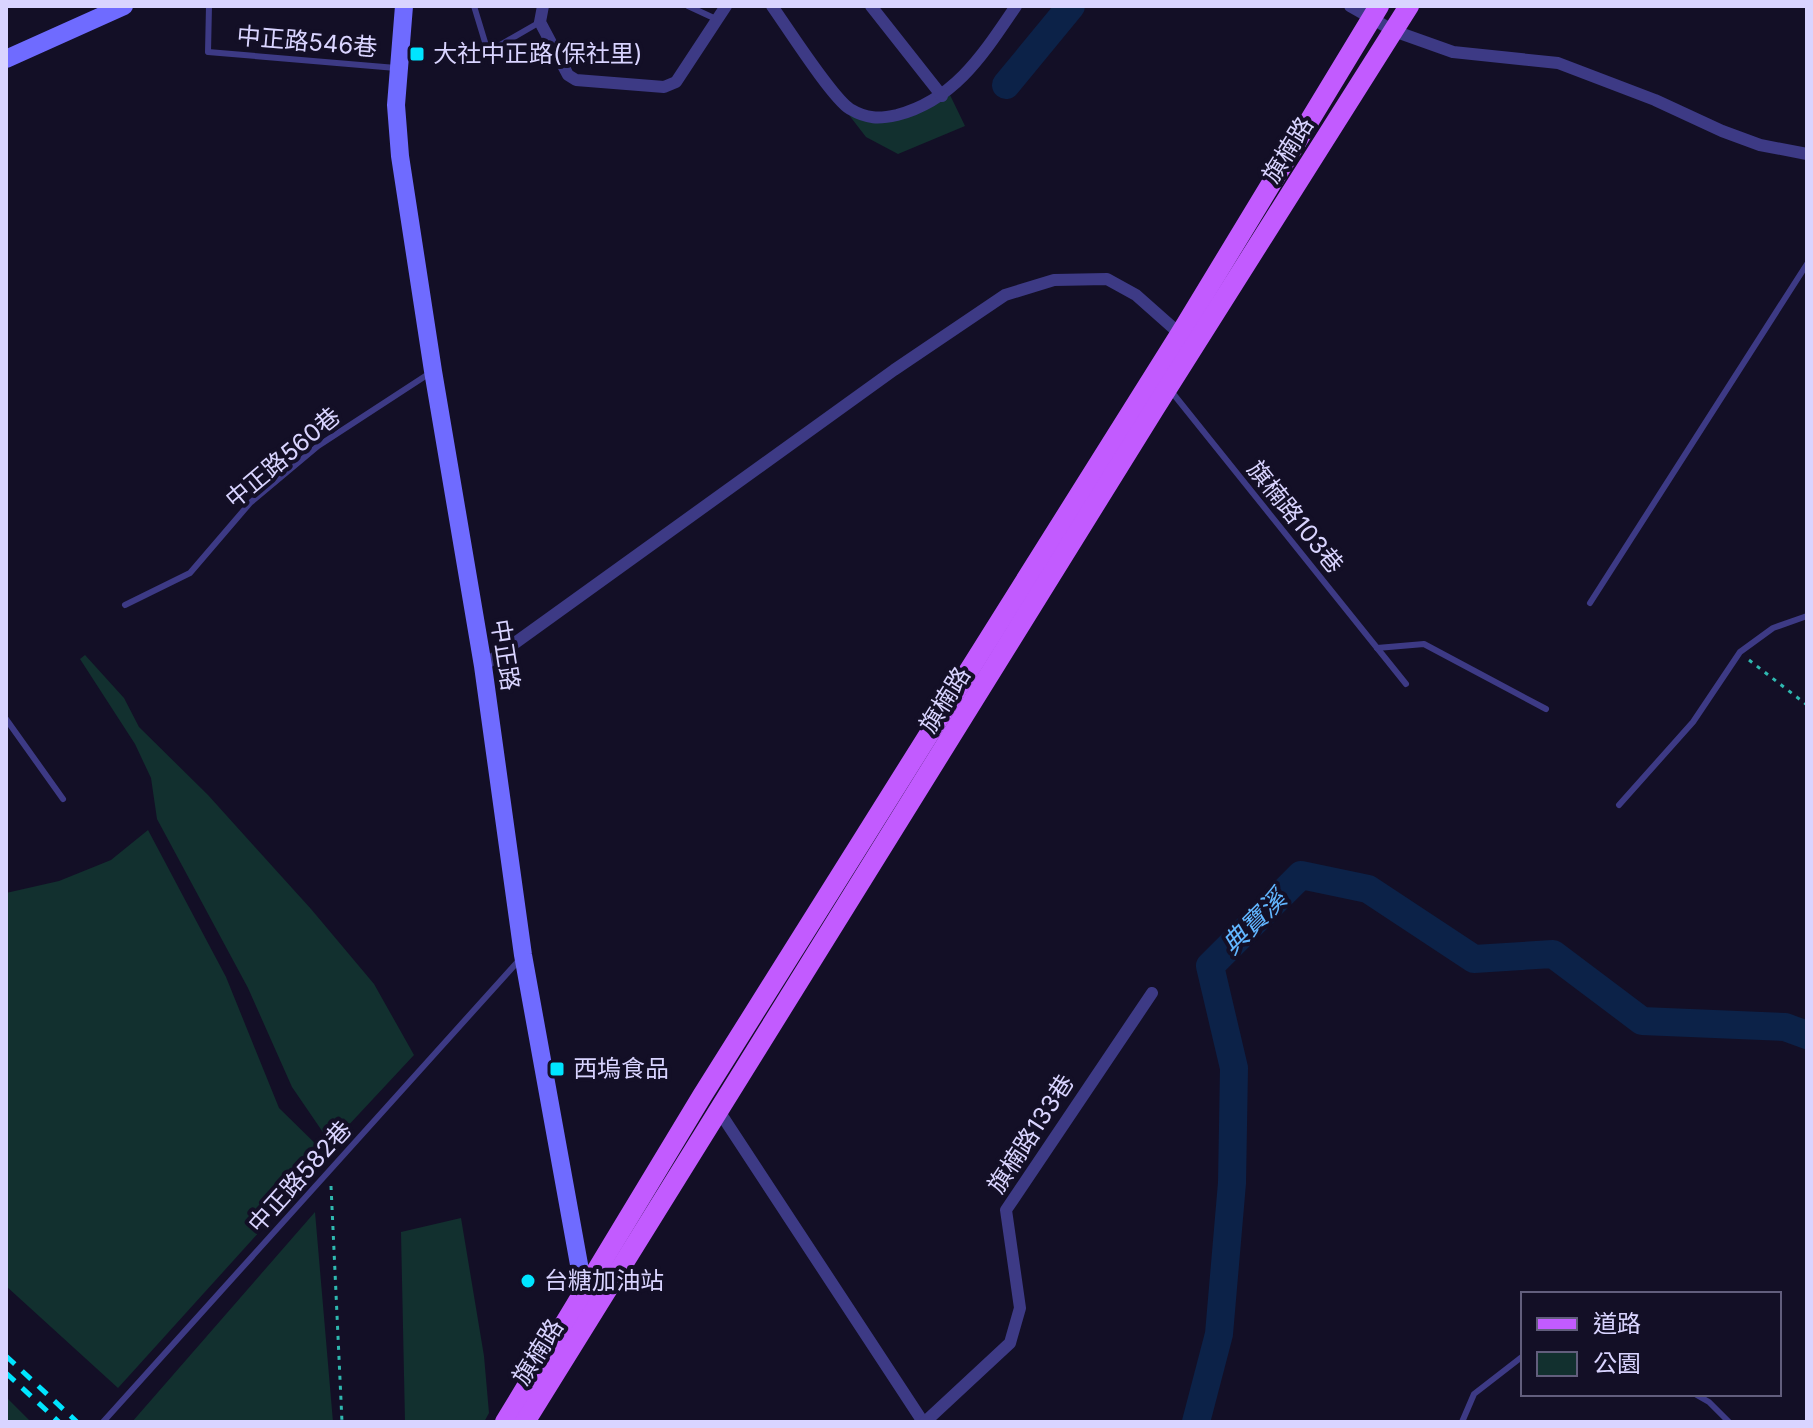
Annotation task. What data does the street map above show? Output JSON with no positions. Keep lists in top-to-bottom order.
{
  "streets": {
    "main road": ["旗楠路", "中正路"],
    "street": ["旗楠路133巷"],
    "lane": [
      "中正路546巷",
      "中正路560巷",
      "旗楠路103巷",
      "中正路582巷"
    ]
  },
  "crossings": [
    ["中正路546巷", "中正路"],
    ["旗楠路", "旗楠路103巷"],
    ["旗楠路", "中正路"],
    ["旗楠路", "旗楠路133巷"],
    ["中正路560巷", "中正路"],
    ["中正路", "中正路582巷"]
  ],
  "water": ["典寶溪"],
  "places": {
    "transit": ["大社中正路(保社里)", "西塢食品"],
    "other": ["台糖加油站"]
  },
  "legend": ["道路", "公園"]
}
